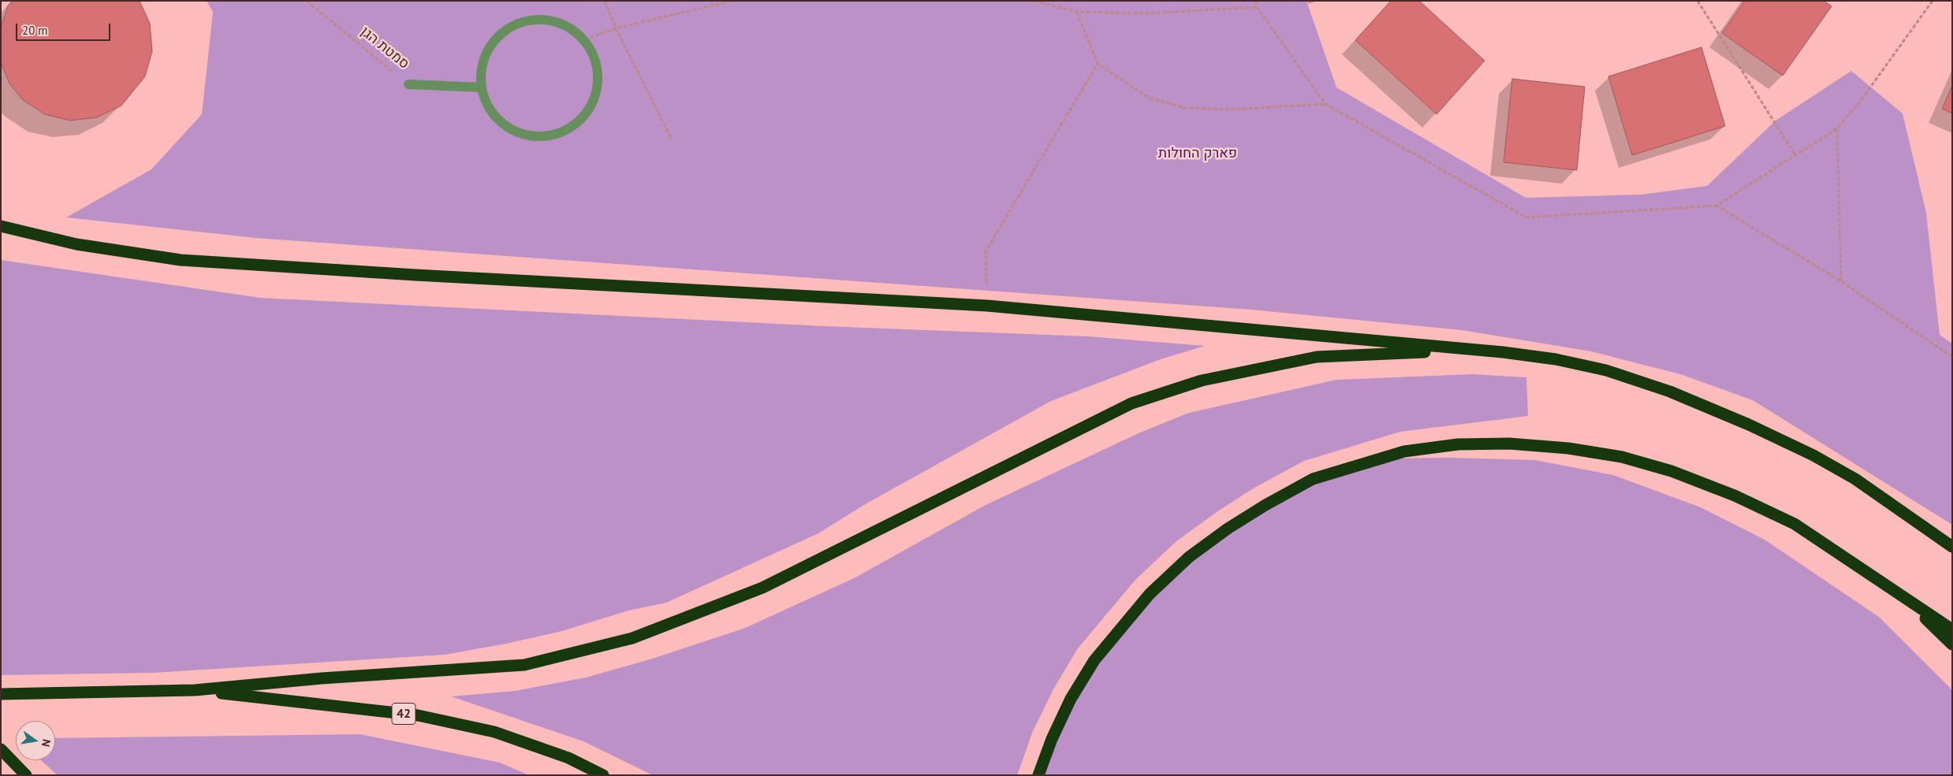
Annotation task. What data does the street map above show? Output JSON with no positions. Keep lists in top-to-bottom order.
{
  "streets": {
    "highway": ["42"],
    "lane": ["סמטת הגן"]
  },
  "parks": ["פארק החולות"],
  "scale_bar": "20 m",
  "north": "right"
}
